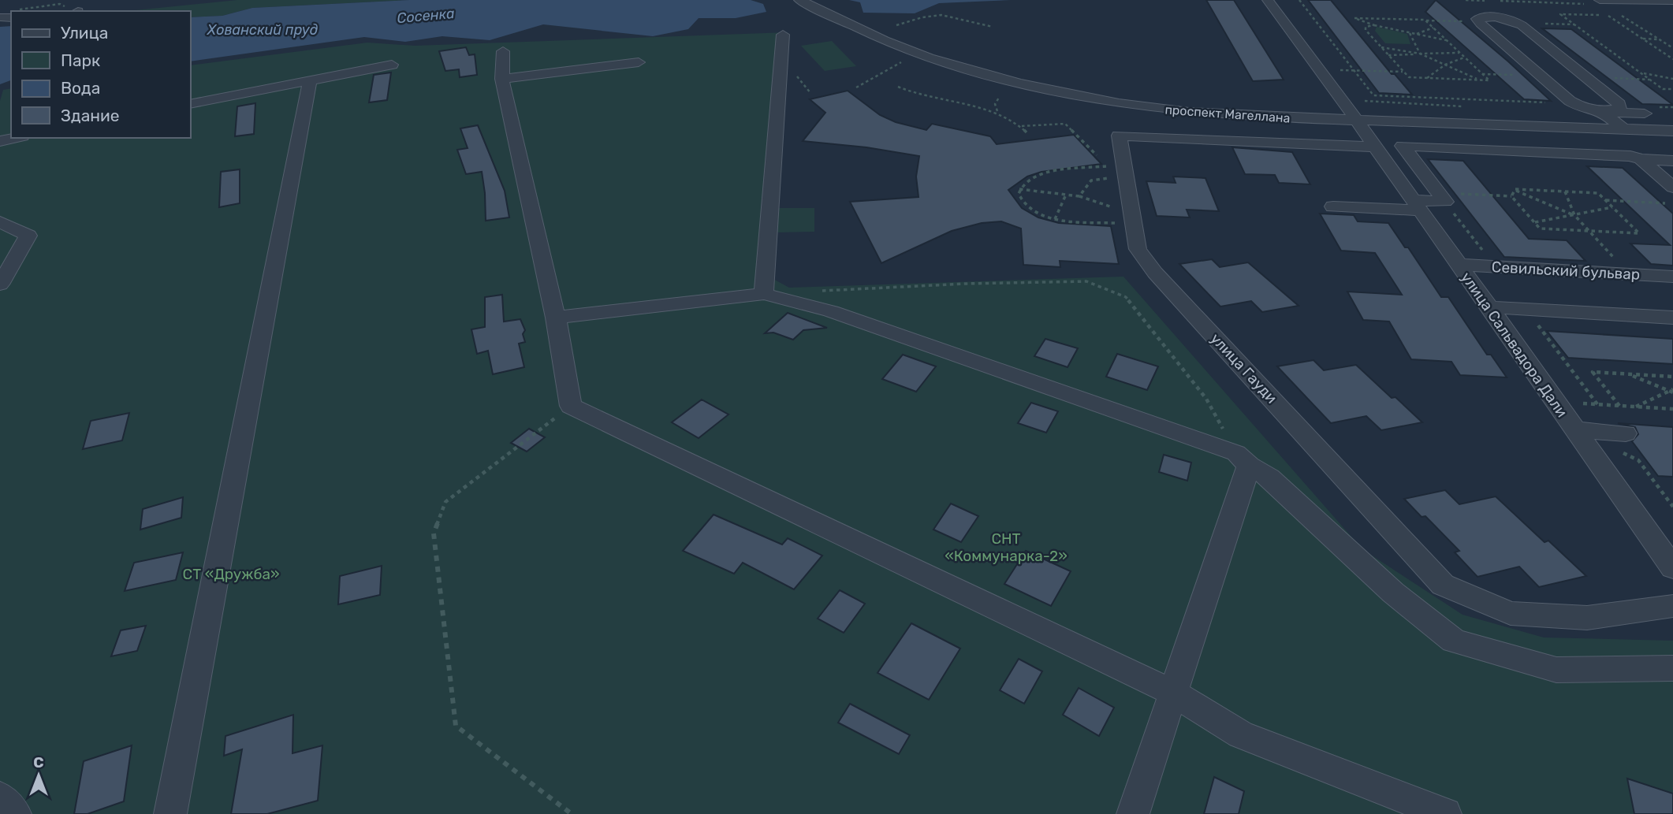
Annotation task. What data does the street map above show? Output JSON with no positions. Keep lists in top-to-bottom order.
{
  "streets": {
    "street": [
      "проспект Магеллана",
      "Севильский бульвар",
      "улица Сальвадора Дали",
      "улица Гауди"
    ]
  },
  "crossings": [
    ["проспект Магеллана", "улица Сальвадора Дали"],
    ["проспект Магеллана", "улица Гауди"],
    ["Севильский бульвар", "улица Сальвадора Дали"]
  ],
  "water": ["Сосенка", "Хованский пруд"],
  "parks": ["СНТ «Коммунарка-2»", "СТ «Дружба»"],
  "legend": [
    "Улица",
    "Парк",
    "Вода",
    "Здание"
  ],
  "north": "top"
}
